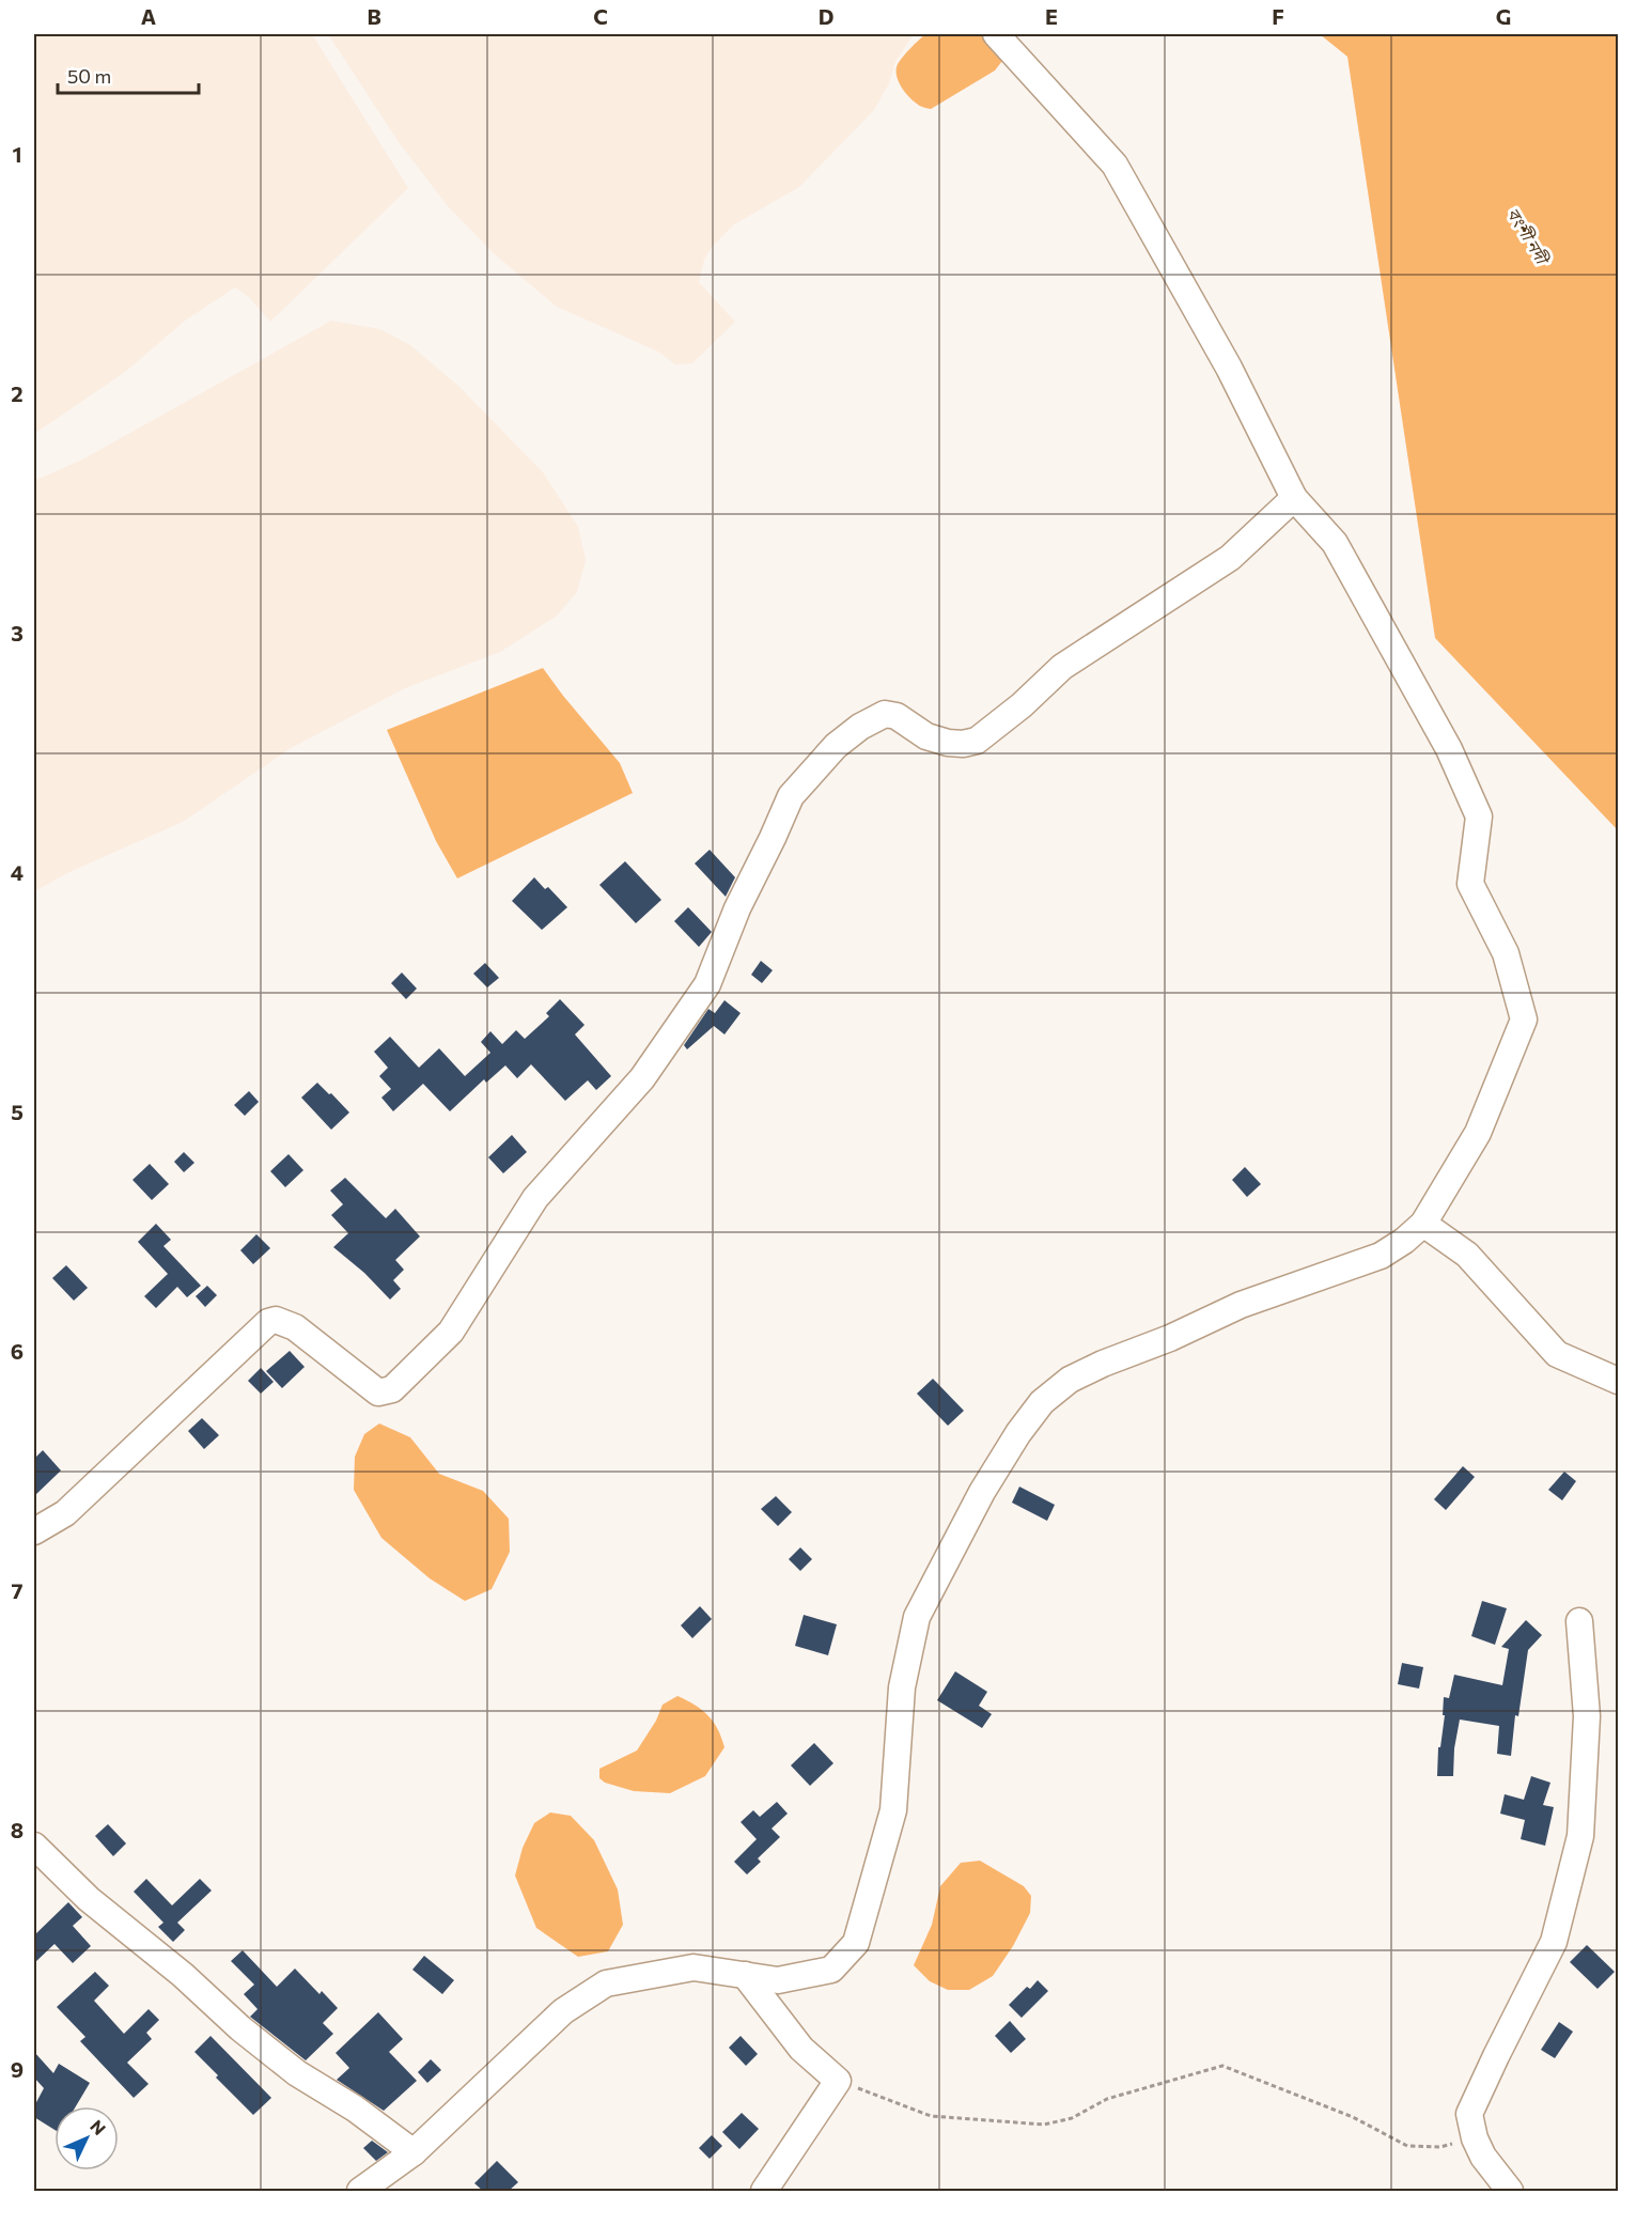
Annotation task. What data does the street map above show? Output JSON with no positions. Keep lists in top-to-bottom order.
{
  "water": ["বংশী নদী"],
  "scale_bar": "50 m",
  "north": "top right",
  "grid": {
    "columns": [
      "A",
      "B",
      "C",
      "D",
      "E",
      "F",
      "G"
    ],
    "rows": [
      "1",
      "2",
      "3",
      "4",
      "5",
      "6",
      "7",
      "8",
      "9"
    ]
  }
}
